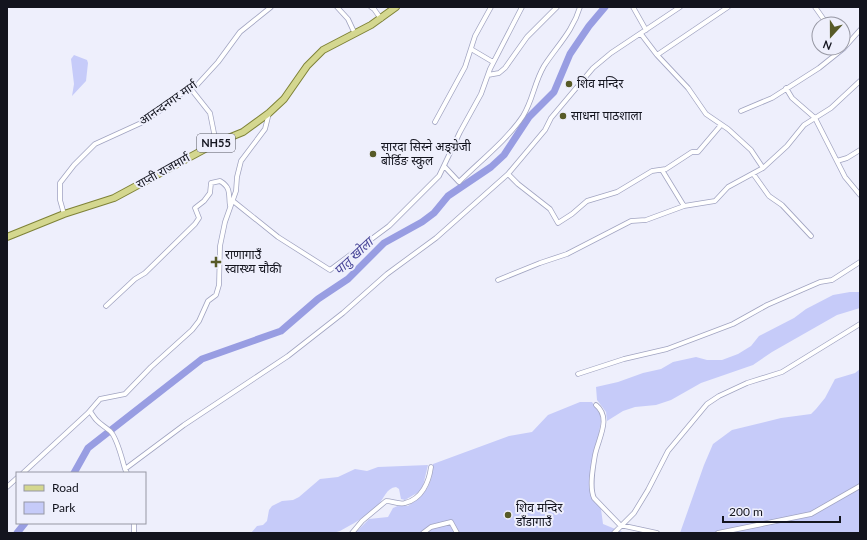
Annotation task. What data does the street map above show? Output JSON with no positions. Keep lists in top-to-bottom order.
{
  "streets": {
    "main road": ["NH55", "राप्ती राजमार्ग"],
    "street": ["आनन्दनगर मार्ग"]
  },
  "crossings": [
    ["आनन्दनगर मार्ग", "राप्ती राजमार्ग"]
  ],
  "water": ["पातु खोला"],
  "places": {
    "other": [
      "शिव मन्दिर",
      "साधना पाठशाला",
      "सारदा सिस्ने अङ्ग्रेजी बोर्डिङ स्कुल",
      "शिव मन्दिर डाँडागाउँ"
    ],
    "health": ["राणागाउँ स्वास्थ्य चौकी"]
  },
  "legend": ["Road", "Park"],
  "scale_bar": "200 m",
  "north": "bottom"
}
